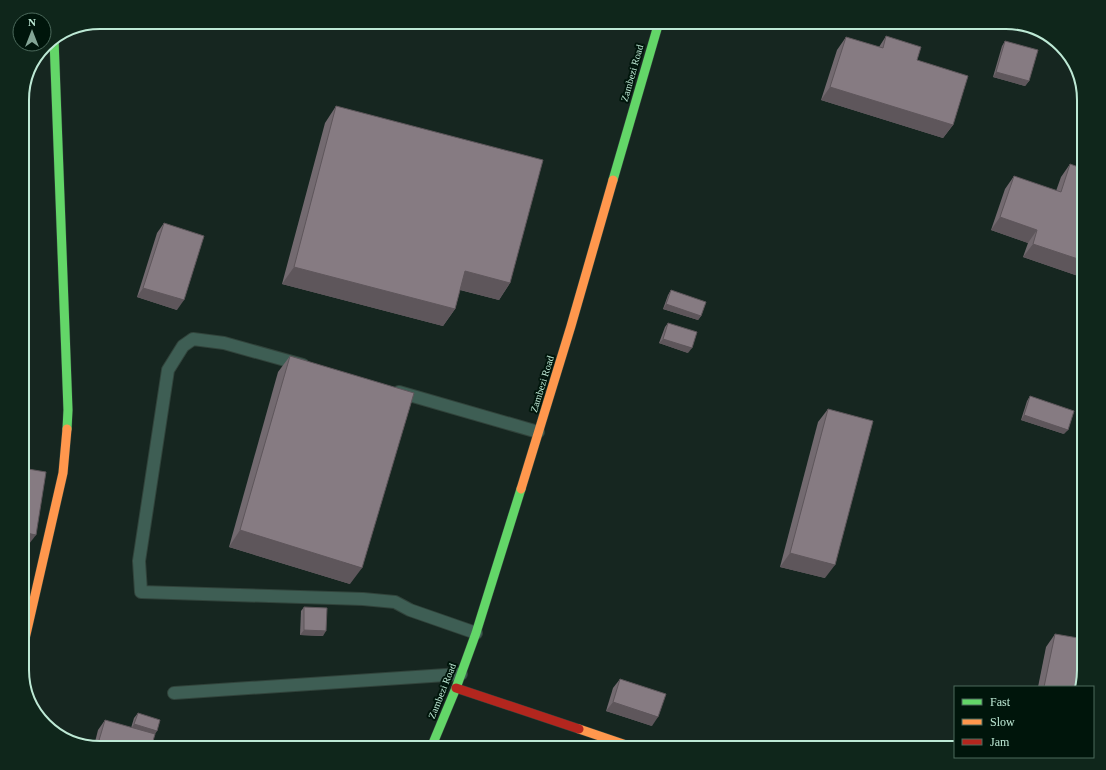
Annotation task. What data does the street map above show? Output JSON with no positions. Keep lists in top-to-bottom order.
{
  "streets": {
    "street": ["Zambezi Road"]
  },
  "legend": ["Fast", "Slow", "Jam"],
  "north": "top"
}
